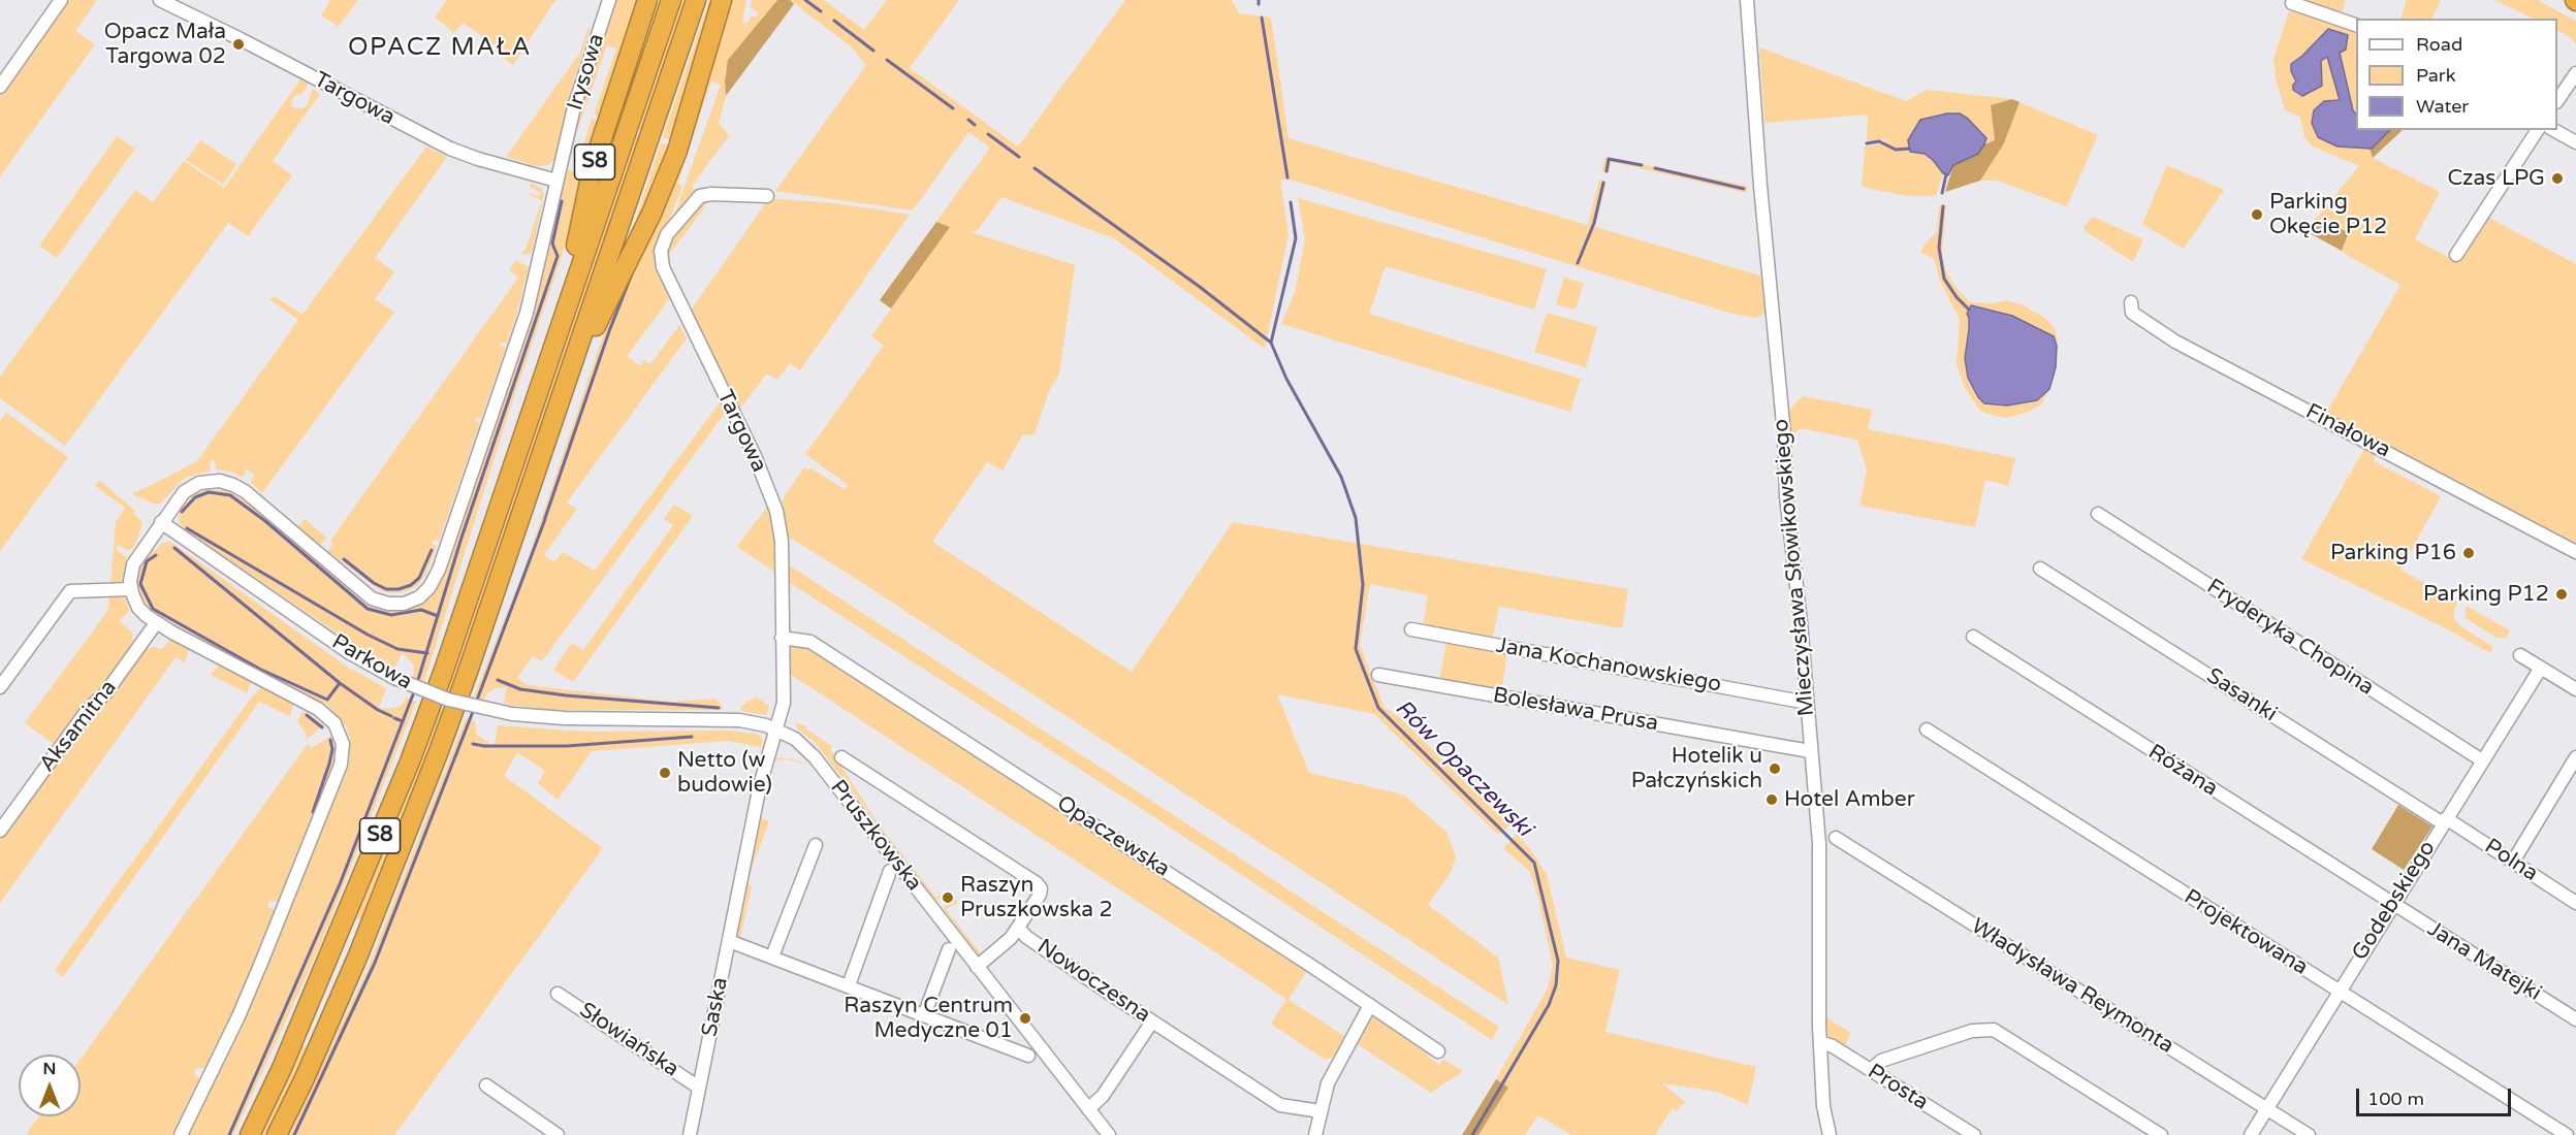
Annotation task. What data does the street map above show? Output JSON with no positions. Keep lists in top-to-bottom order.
{
  "streets": {
    "highway": ["S8"],
    "street": [
      "Irysowa",
      "Targowa",
      "Finałowa",
      "Mieczysława Słowikowskiego",
      "Fryderyka Chopina",
      "Parkowa",
      "Jana Kochanowskiego",
      "Sasanki",
      "Bolesława Prusa",
      "Aksamitna",
      "Różana",
      "Pruszkowska",
      "Opaczewska",
      "Polna",
      "Godebskiego",
      "Projektowana",
      "Jana Matejki",
      "Nowoczesna",
      "Władysława Reymonta",
      "Saska",
      "Słowiańska",
      "Prosta"
    ]
  },
  "crossings": [
    ["Irysowa", "Targowa"],
    ["Irysowa", "Parkowa"],
    ["Targowa", "Opaczewska"],
    ["Mieczysława Słowikowskiego", "Jana Kochanowskiego"],
    ["Mieczysława Słowikowskiego", "Bolesława Prusa"],
    ["Mieczysława Słowikowskiego", "Prosta"],
    ["Fryderyka Chopina", "Godebskiego"],
    ["Parkowa", "Pruszkowska"],
    ["Sasanki", "Polna"],
    ["Sasanki", "Godebskiego"],
    ["Różana", "Godebskiego"],
    ["Różana", "Jana Matejki"],
    ["Pruszkowska", "Saska"],
    ["Polna", "Godebskiego"],
    ["Godebskiego", "Projektowana"],
    ["Godebskiego", "Jana Matejki"],
    ["Godebskiego", "Władysława Reymonta"],
    ["Saska", "Słowiańska"]
  ],
  "districts": ["OPACZ MAŁA"],
  "water": ["Rów Opaczewski"],
  "places": [
    "Opacz Mała Targowa 02",
    "Czas LPG",
    "Parking Okęcie P12",
    "Parking P16",
    "Parking P12",
    "Hotelik u Pałczyńskich",
    "Netto (w budowie)",
    "Hotel Amber",
    "Raszyn Pruszkowska 2",
    "Raszyn Centrum Medyczne 01"
  ],
  "legend": ["Road", "Park", "Water"],
  "scale_bar": "100 m",
  "north": "top"
}
